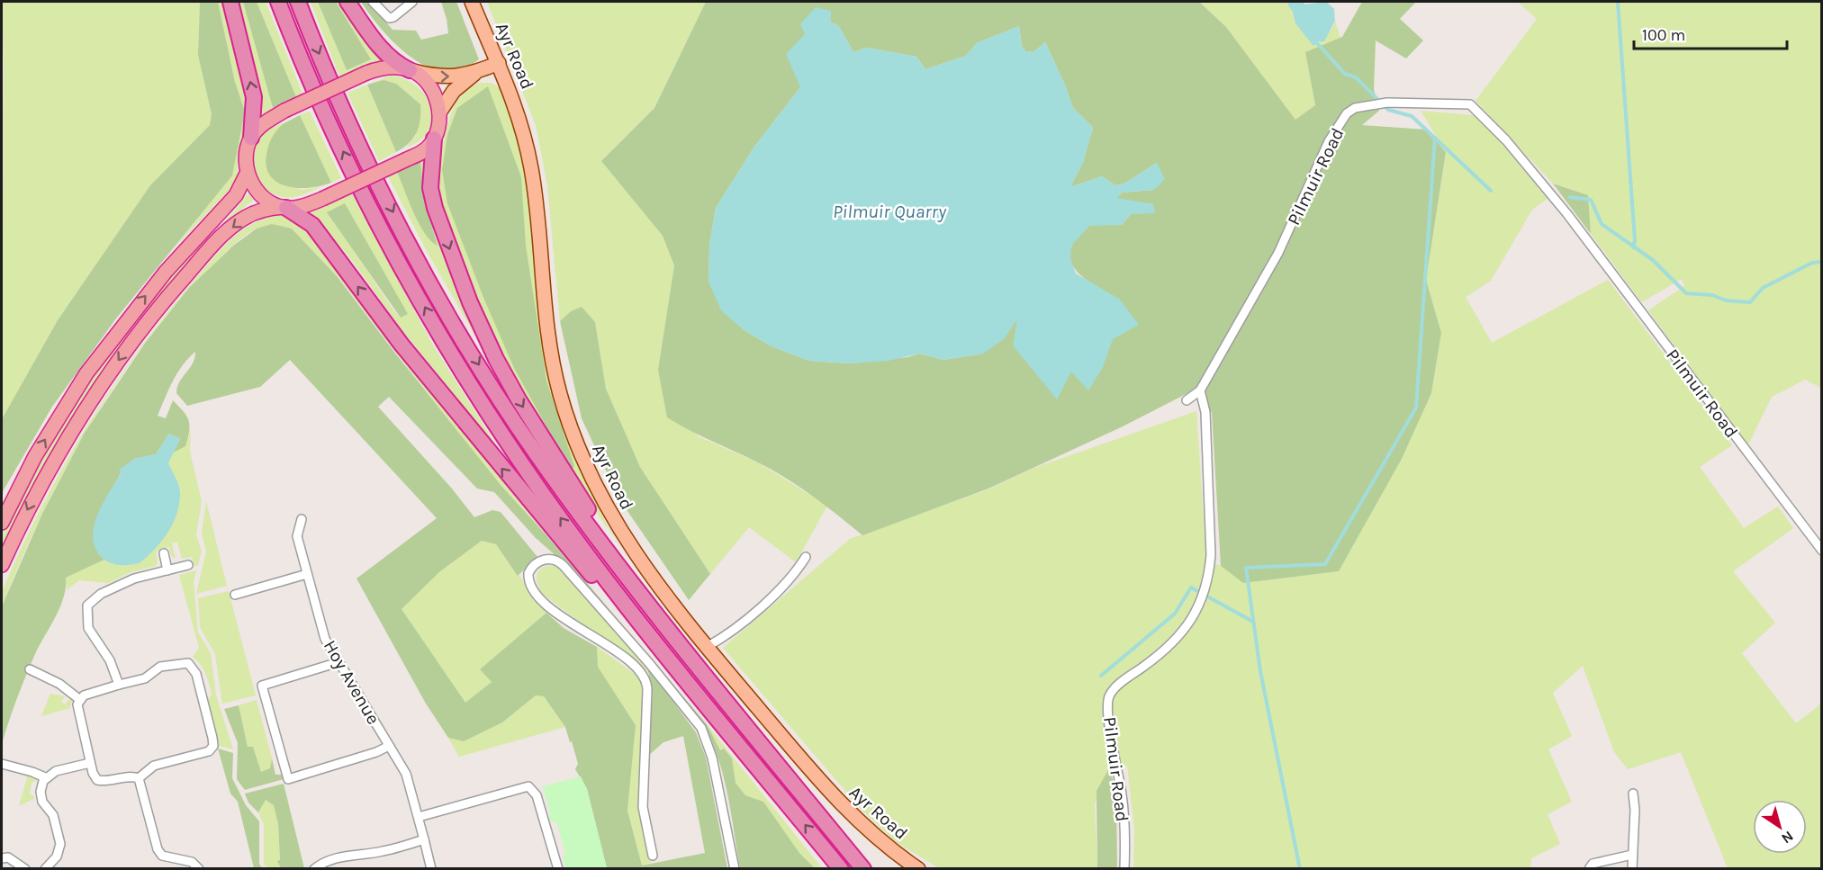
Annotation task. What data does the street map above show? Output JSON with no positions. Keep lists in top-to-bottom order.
{
  "streets": {
    "main road": ["Ayr Road"],
    "street": ["Pilmuir Road", "Hoy Avenue"]
  },
  "water": ["Pilmuir Quarry"],
  "scale_bar": "100 m",
  "north": "bottom right"
}
